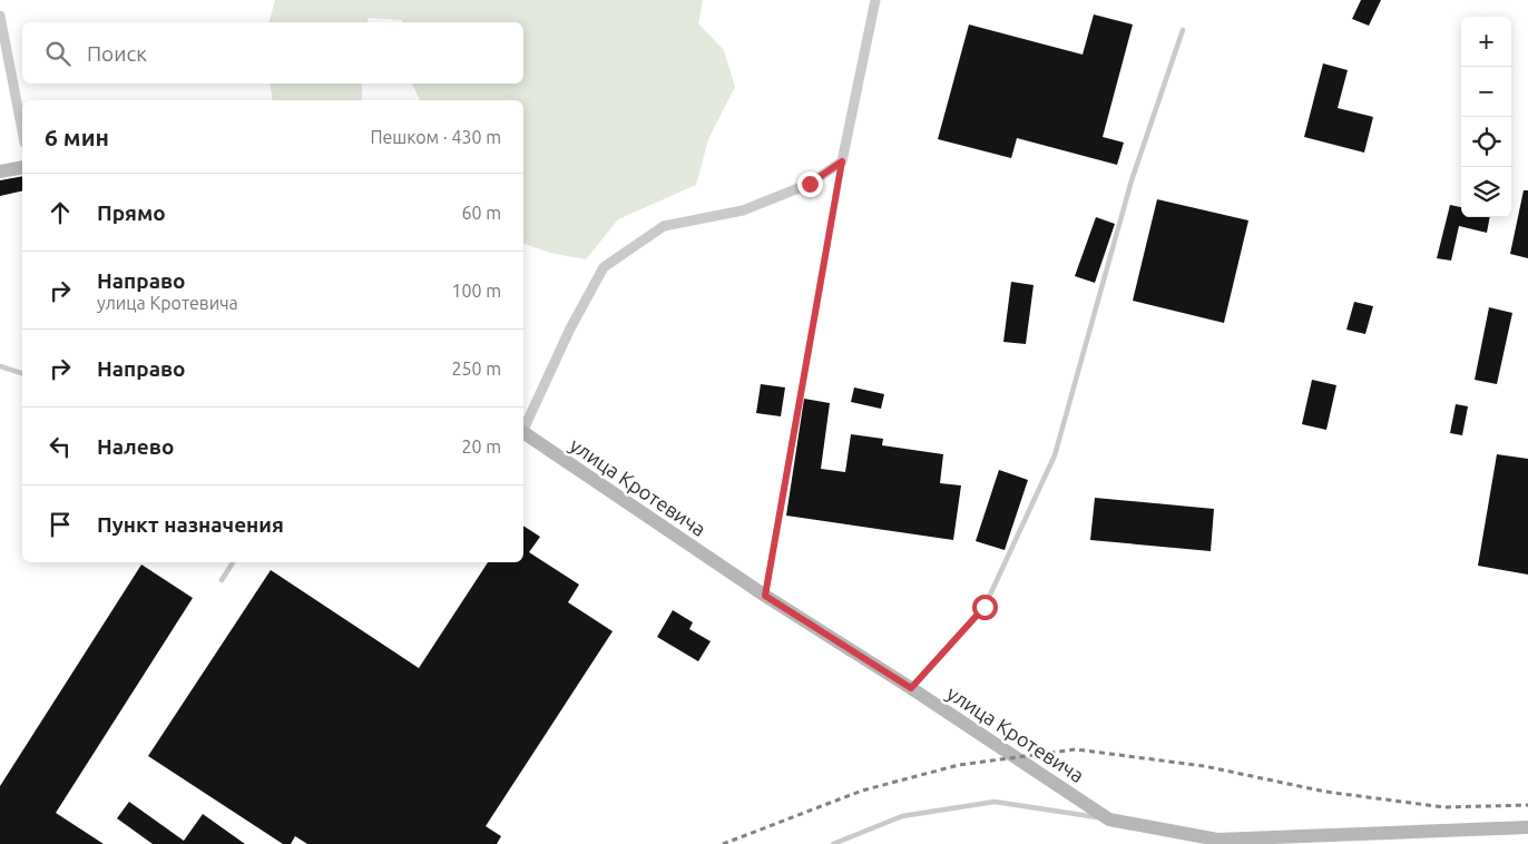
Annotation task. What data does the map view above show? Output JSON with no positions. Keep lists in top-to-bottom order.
{
  "streets": {
    "street": ["улица Кротевича"]
  },
  "page": {
    "map_buttons": ["+", "−"],
    "search": "Поиск",
    "heading": ["6 мин", "Пешком · 430 m"],
    "list": [
      ["Прямо", "60 m"],
      ["Направо", "улица Кротевича", "100 m"],
      ["Направо", "250 m"],
      ["Налево", "20 m"],
      "Пункт назначения"
    ]
  }
}
